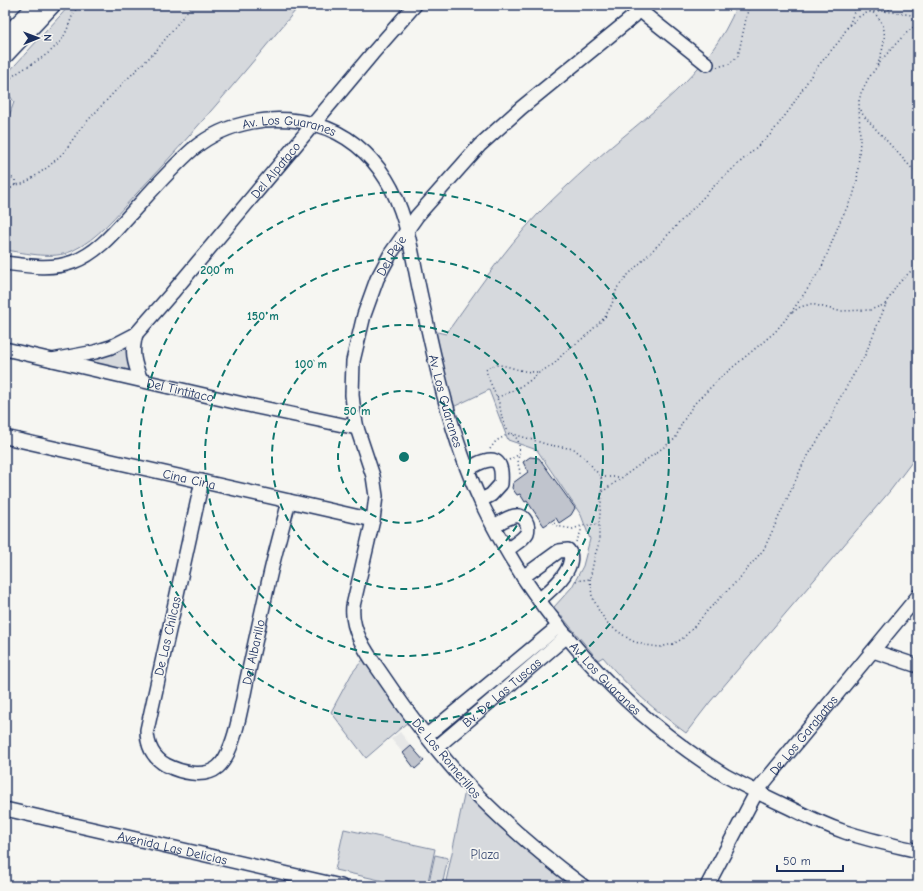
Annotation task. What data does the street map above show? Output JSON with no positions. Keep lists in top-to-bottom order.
{
  "streets": {
    "street": [
      "Av. Los Guaranes",
      "Del Alpataco",
      "Del Peje",
      "Del Tintitaco",
      "Cina Cina",
      "De Las Chilcas",
      "Del Albarillo",
      "Bv. De Las Tuscas",
      "De Los Garabatos",
      "De Los Romerillos",
      "Avenida Las Delicias"
    ]
  },
  "crossings": [
    ["Av. Los Guaranes", "Del Alpataco"],
    ["Av. Los Guaranes", "Del Peje"],
    ["Av. Los Guaranes", "Bv. De Las Tuscas"],
    ["Av. Los Guaranes", "De Los Garabatos"],
    ["Del Alpataco", "Del Tintitaco"],
    ["Del Peje", "Del Tintitaco"],
    ["Del Peje", "Cina Cina"],
    ["Del Peje", "De Los Romerillos"],
    ["Cina Cina", "De Las Chilcas"],
    ["Cina Cina", "Del Albarillo"],
    ["De Las Chilcas", "Del Albarillo"],
    ["Bv. De Las Tuscas", "De Los Romerillos"]
  ],
  "parks": ["Plaza"],
  "scale_bar": "50 m",
  "north": "right",
  "rings": [
    "200 m",
    "150 m",
    "100 m",
    "50 m"
  ]
}
